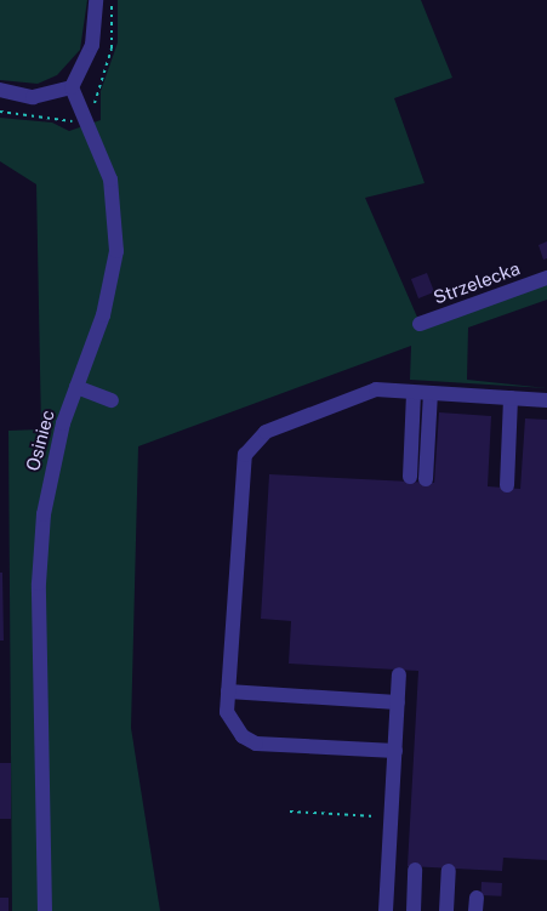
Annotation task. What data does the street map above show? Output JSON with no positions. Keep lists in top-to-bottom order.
{
  "streets": {
    "street": ["Strzelecka", "Osiniec"]
  }
}
